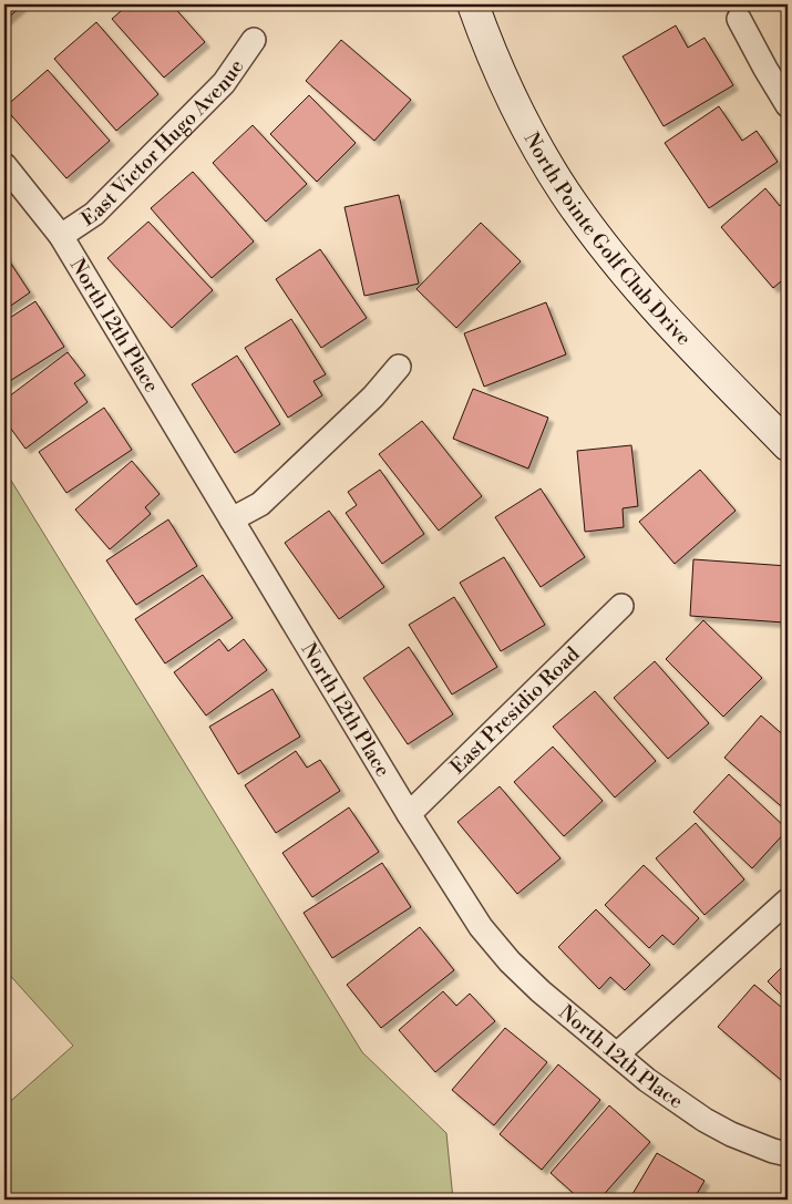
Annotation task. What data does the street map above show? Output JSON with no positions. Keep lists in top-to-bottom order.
{
  "streets": {
    "street": [
      "East Victor Hugo Avenue",
      "North Pointe Golf Club Drive",
      "North 12th Place",
      "East Presidio Road"
    ]
  },
  "crossings": [
    ["East Victor Hugo Avenue", "North 12th Place"],
    ["North 12th Place", "East Presidio Road"]
  ]
}
